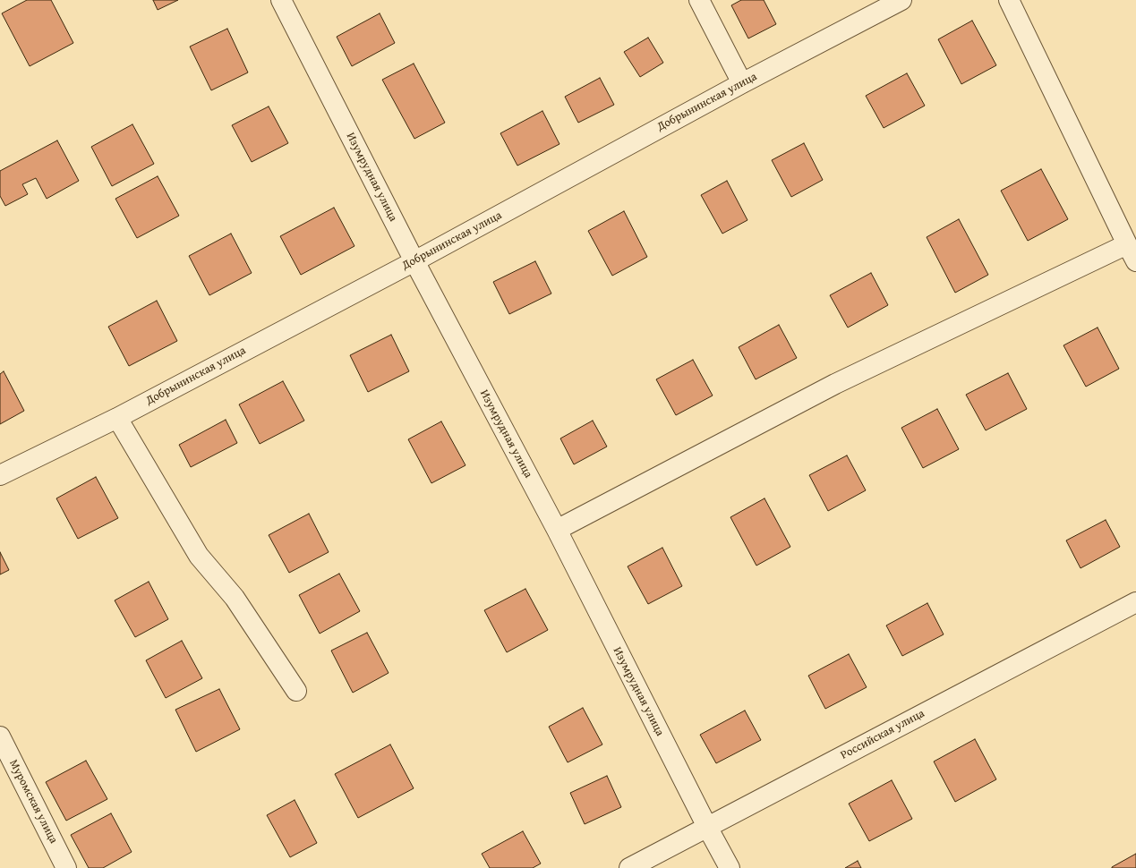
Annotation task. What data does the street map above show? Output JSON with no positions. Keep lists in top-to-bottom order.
{
  "streets": {
    "street": [
      "Добрынинская улица",
      "Изумрудная улица",
      "Российская улица",
      "Муромская улица"
    ]
  },
  "crossings": [
    ["Добрынинская улица", "Изумрудная улица"],
    ["Изумрудная улица", "Российская улица"]
  ]
}
